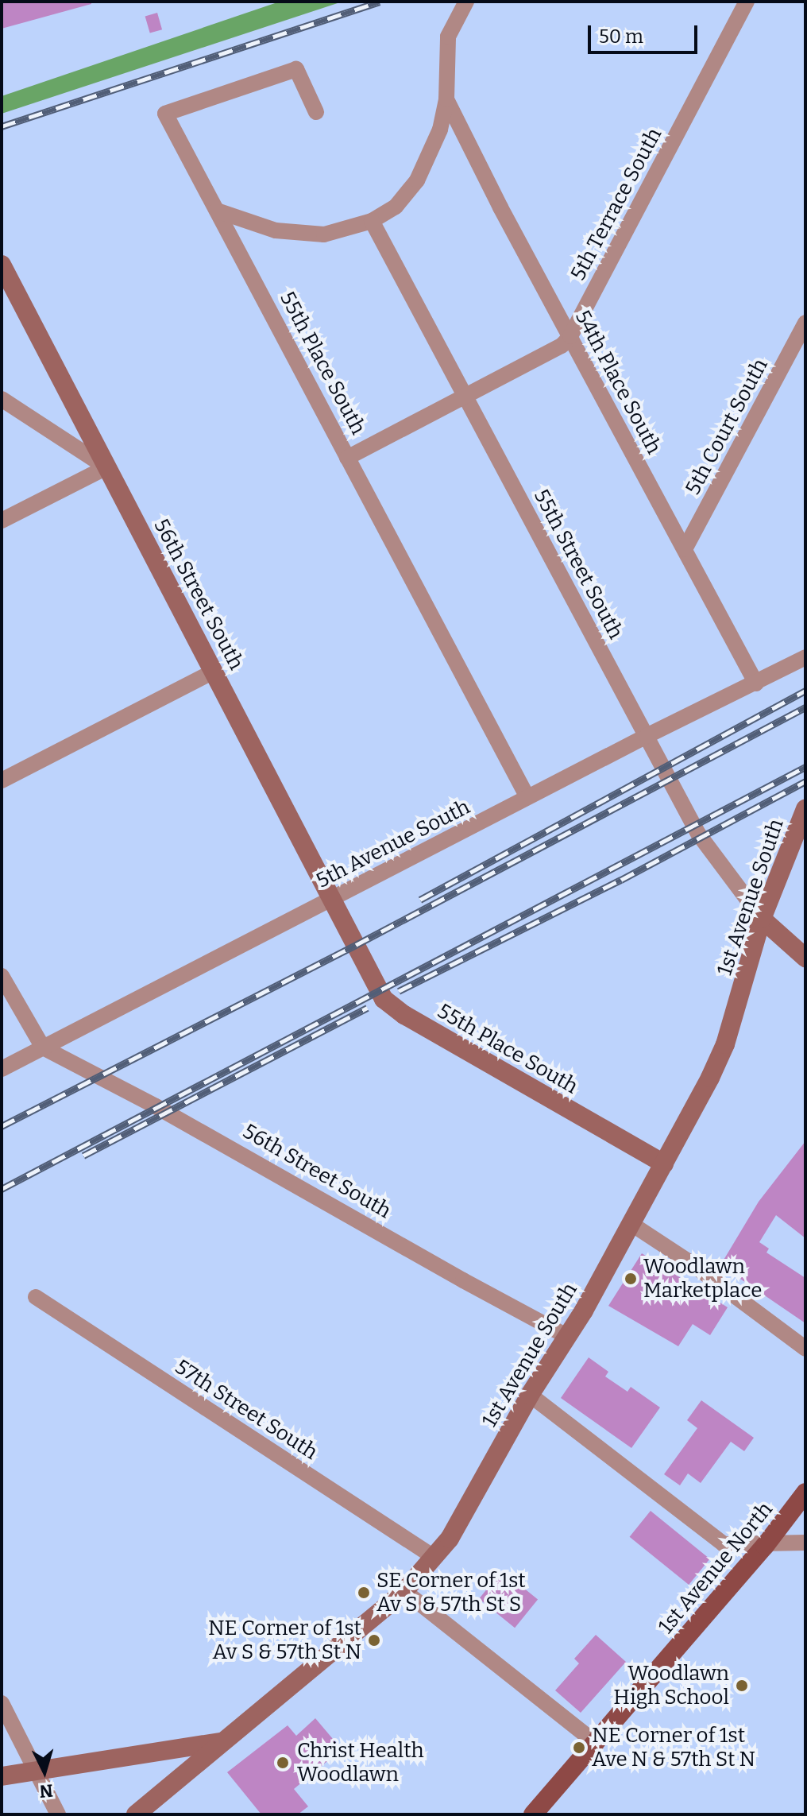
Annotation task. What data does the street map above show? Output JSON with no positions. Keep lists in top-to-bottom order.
{
  "streets": {
    "main road": ["1st Avenue North"],
    "street": [
      "5th Terrace South",
      "55th Place South",
      "54th Place South",
      "5th Court South",
      "55th Street South",
      "56th Street South",
      "5th Avenue South",
      "1st Avenue South",
      "57th Street South"
    ]
  },
  "crossings": [
    ["5th Terrace South", "55th Place South"],
    ["5th Terrace South", "54th Place South"],
    ["5th Terrace South", "55th Street South"],
    ["55th Place South", "56th Street South"],
    ["55th Place South", "5th Avenue South"],
    ["55th Place South", "1st Avenue South"],
    ["54th Place South", "5th Court South"],
    ["54th Place South", "5th Avenue South"],
    ["55th Street South", "5th Avenue South"],
    ["55th Street South", "1st Avenue South"],
    ["56th Street South", "5th Avenue South"],
    ["56th Street South", "1st Avenue South"],
    ["1st Avenue South", "57th Street South"]
  ],
  "places": [
    "Woodlawn Marketplace",
    "SE Corner of 1st Av S & 57th St S",
    "NE Corner of 1st Av S & 57th St N",
    "Woodlawn High School",
    "NE Corner of 1st Ave N & 57th St N",
    "Christ Health Woodlawn"
  ],
  "scale_bar": "50 m",
  "north": "bottom"
}
